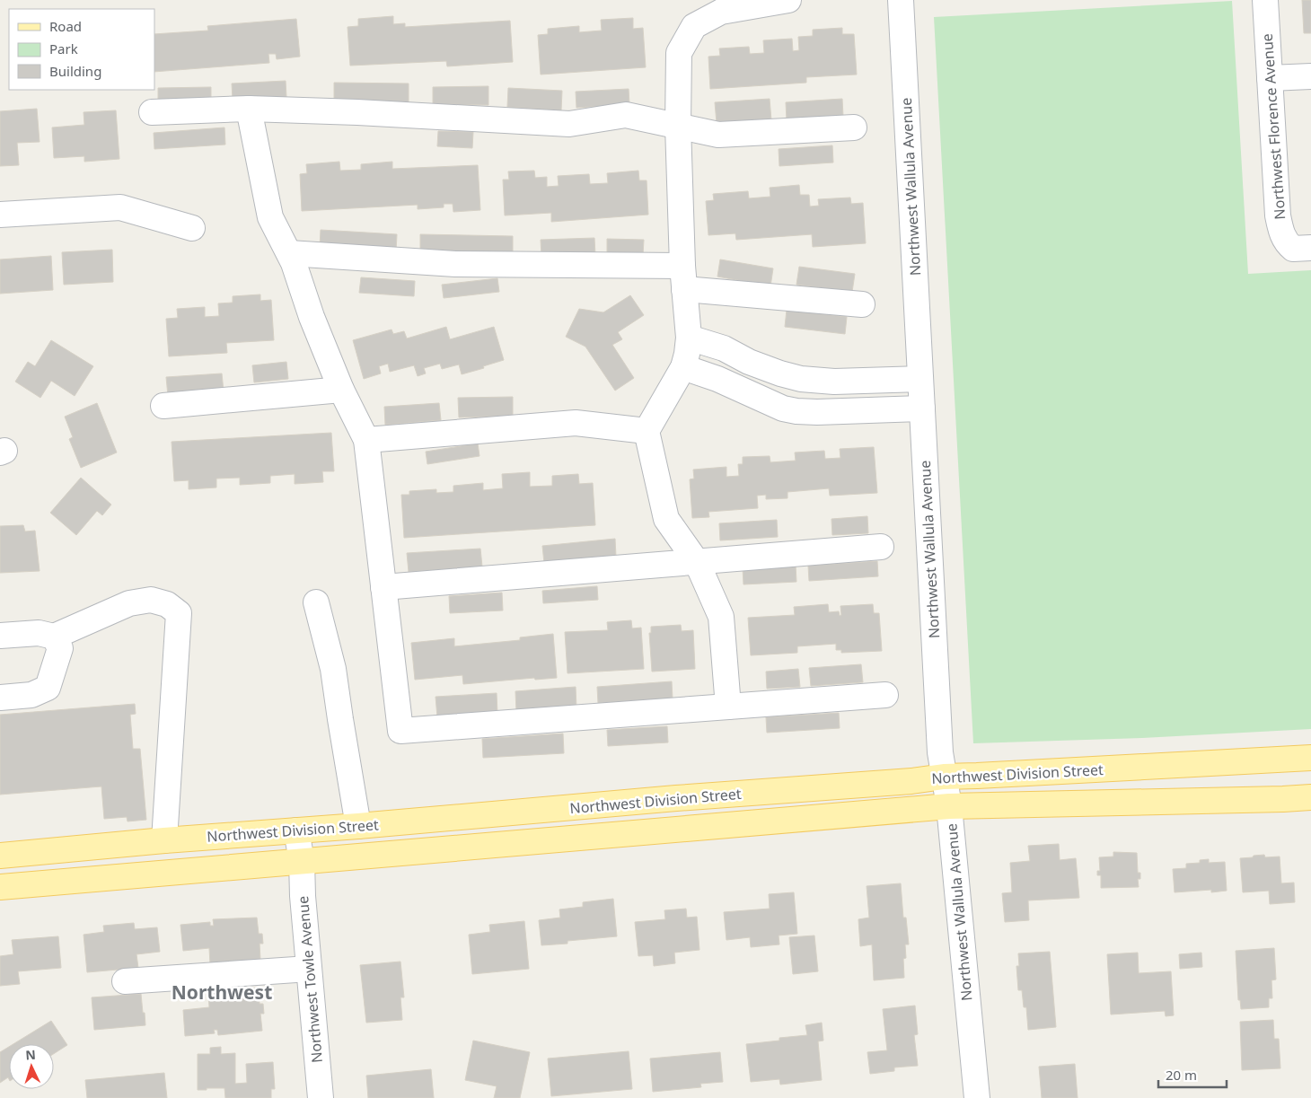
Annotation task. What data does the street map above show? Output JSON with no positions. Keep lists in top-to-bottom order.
{
  "streets": {
    "main road": ["Northwest Division Street"],
    "street": ["Northwest Florence Avenue", "Northwest Wallula Avenue", "Northwest Towle Avenue"]
  },
  "crossings": [
    ["Northwest Wallula Avenue", "Northwest Division Street"],
    ["Northwest Division Street", "Northwest Towle Avenue"]
  ],
  "districts": ["Northwest"],
  "legend": ["Road", "Park", "Building"],
  "scale_bar": "20 m",
  "north": "top"
}
